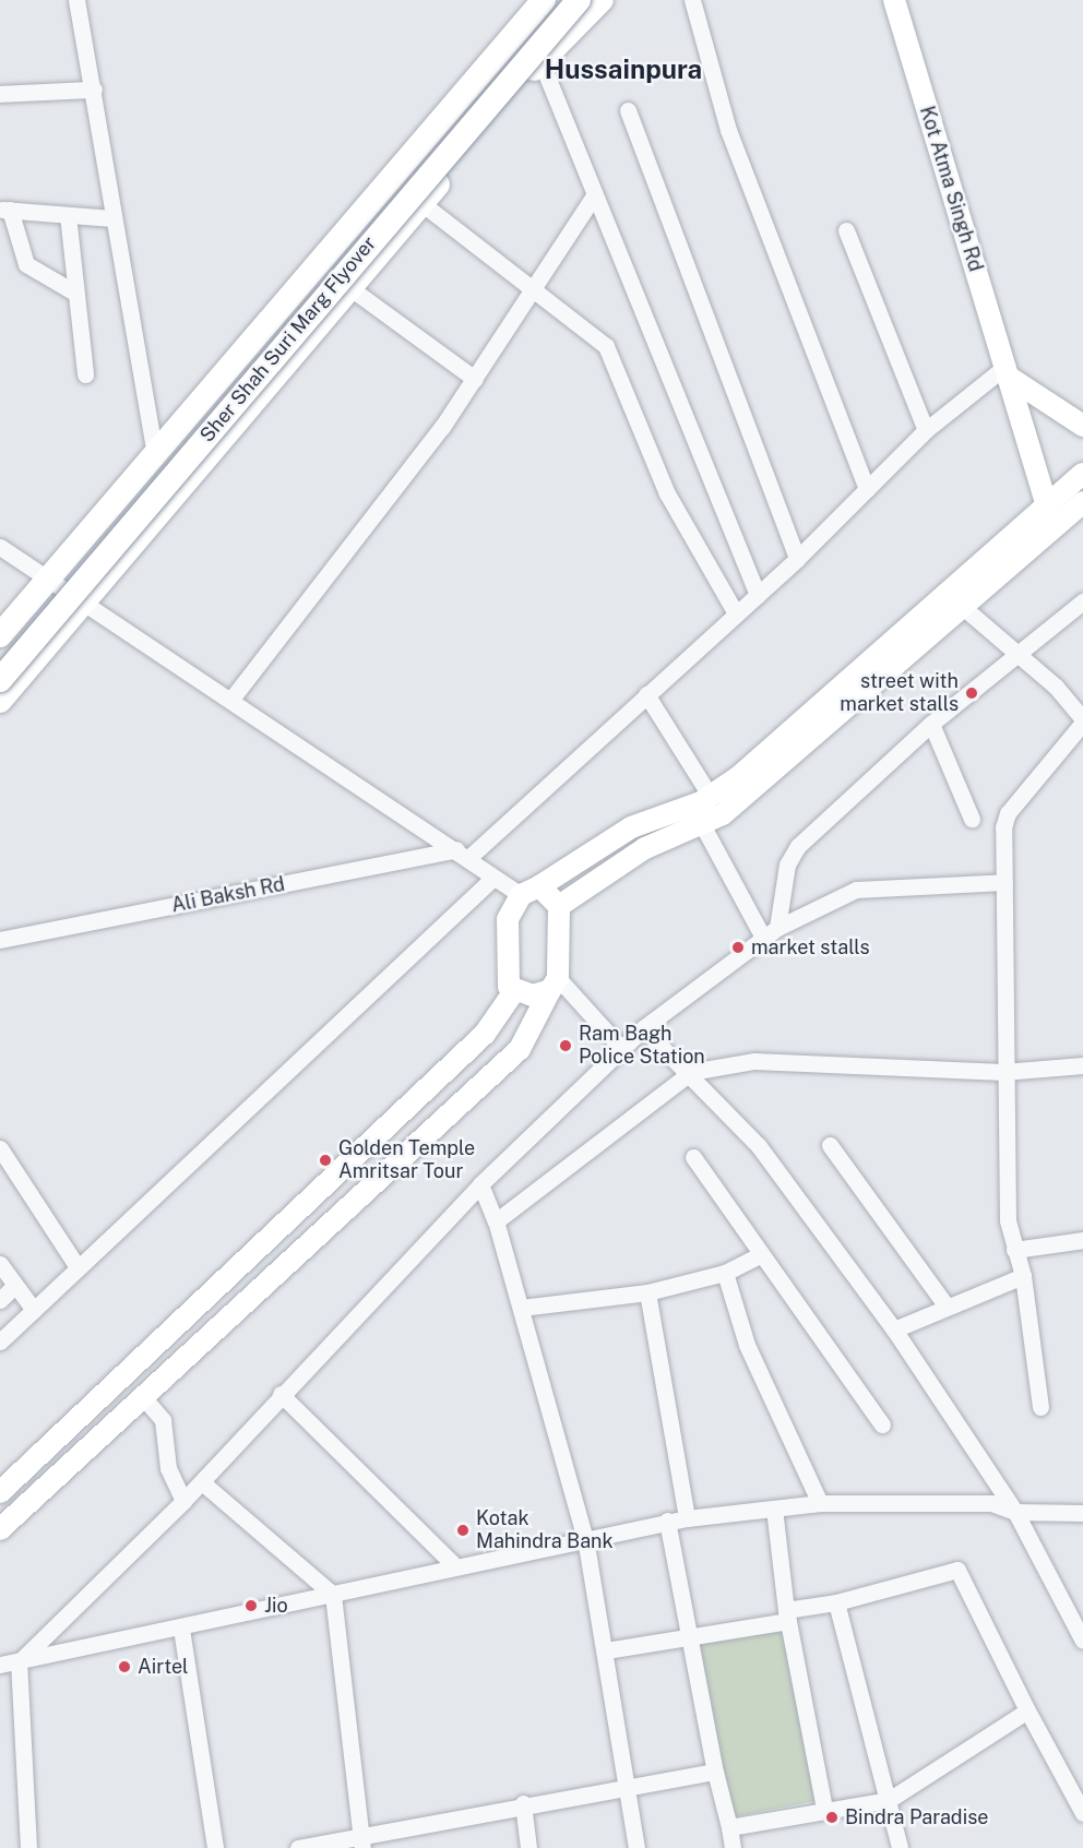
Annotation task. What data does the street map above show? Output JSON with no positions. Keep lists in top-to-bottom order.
{
  "streets": {
    "highway": ["Sher Shah Suri Marg Flyover"],
    "main road": ["Kot Atma Singh Rd"],
    "street": ["Ali Baksh Rd"]
  },
  "districts": ["Hussainpura"],
  "places": [
    "street with market stalls",
    "market stalls",
    "Ram Bagh Police Station",
    "Golden Temple Amritsar Tour",
    "Kotak Mahindra Bank",
    "Jio",
    "Airtel",
    "Bindra Paradise"
  ]
}
